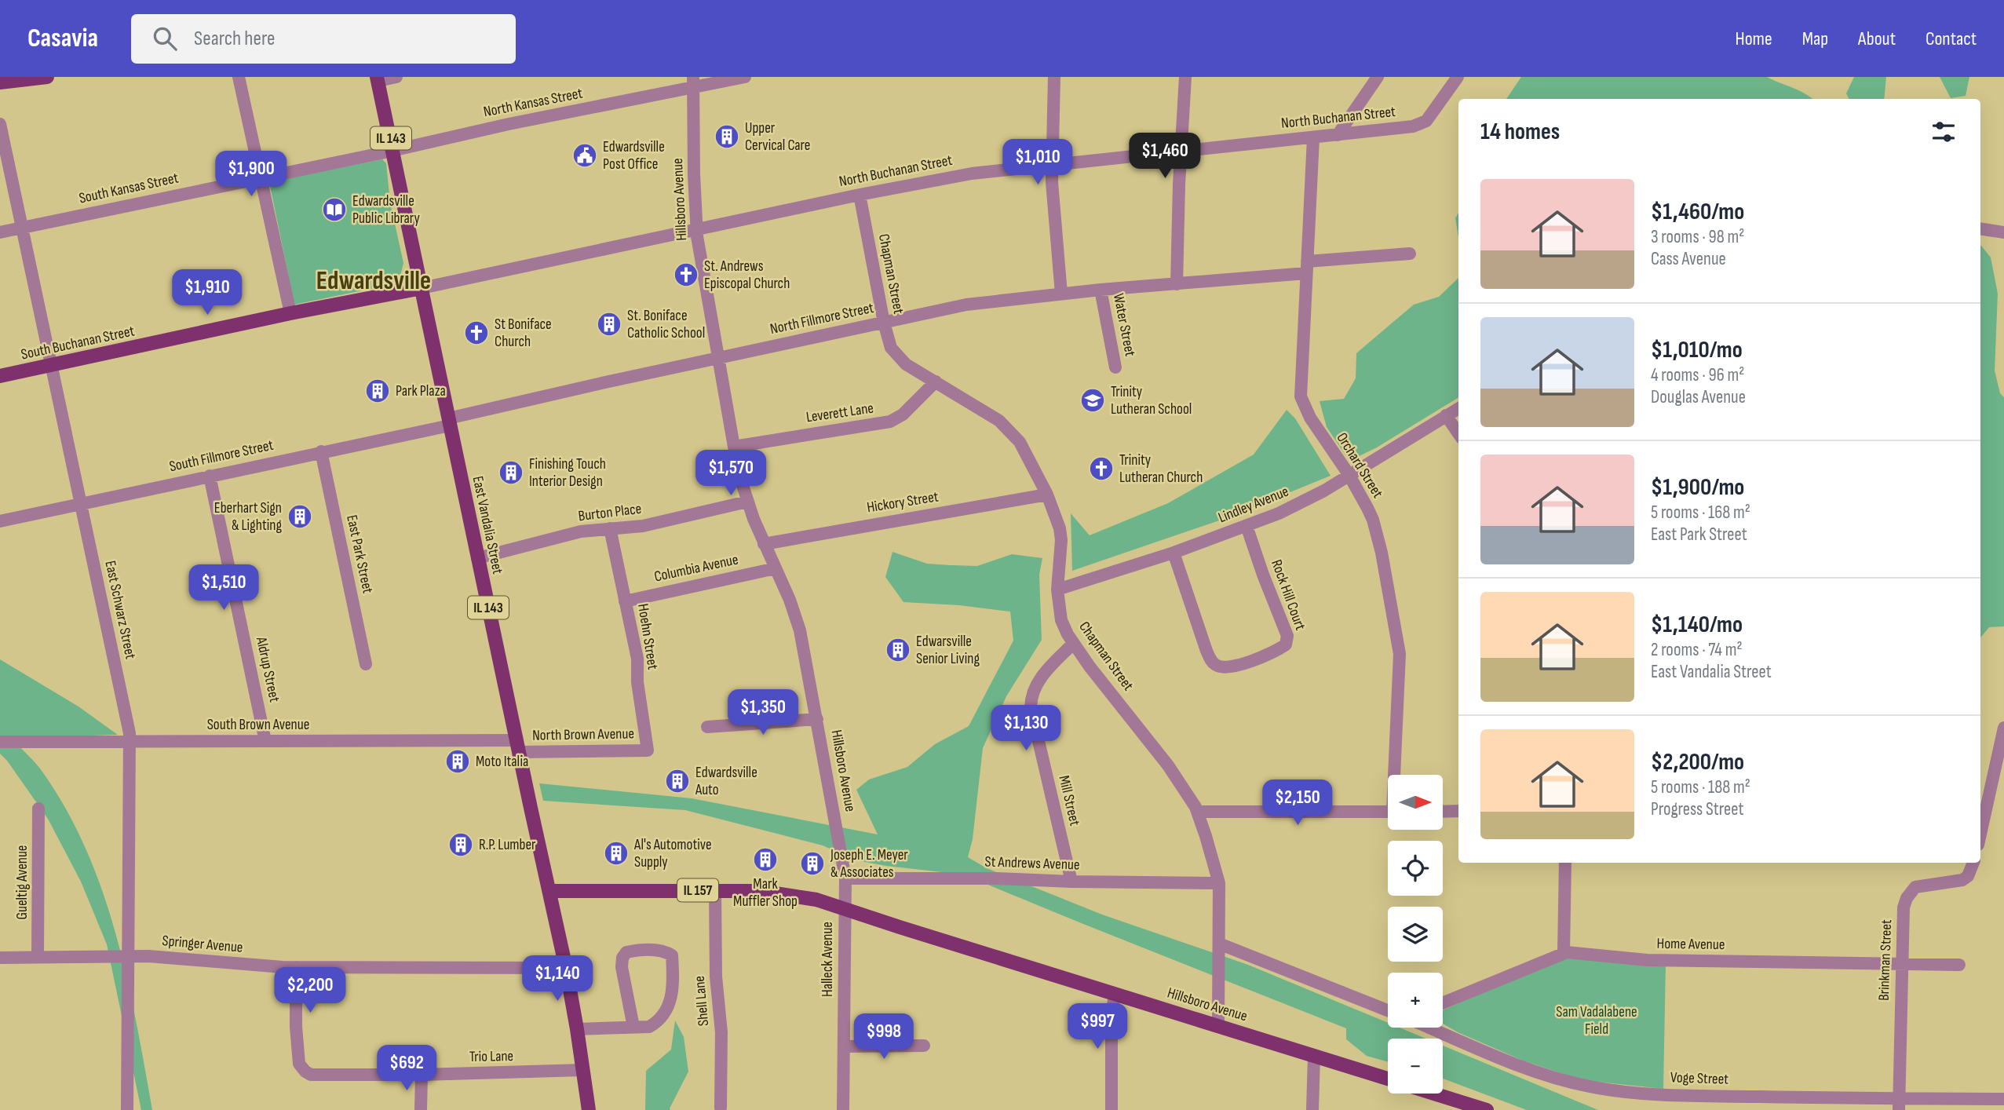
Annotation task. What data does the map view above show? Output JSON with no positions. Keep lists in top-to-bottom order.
{
  "streets": {
    "main road": [
      "IL 143",
      "Hillsboro Avenue",
      "South Buchanan Street",
      "East Vandalia Street",
      "IL 157"
    ],
    "street": [
      "North Kansas Street",
      "North Buchanan Street",
      "South Kansas Street",
      "Chapman Street",
      "North Fillmore Street",
      "Water Street",
      "Leverett Lane",
      "South Fillmore Street",
      "Orchard Street",
      "Hickory Street",
      "Lindley Avenue",
      "Burton Place",
      "East Park Street",
      "Columbia Avenue",
      "Rock Hill Court",
      "East Schwarz Street",
      "Hoehn Street",
      "Aldrup Street",
      "South Brown Avenue",
      "North Brown Avenue",
      "Mill Street",
      "St Andrews Avenue",
      "Gueltig Avenue",
      "Springer Avenue",
      "Home Avenue",
      "Halleck Avenue",
      "Brinkman Street",
      "Shell Lane",
      "Trio Lane",
      "Voge Street"
    ]
  },
  "crossings": [
    ["North Kansas Street", "South Kansas Street"],
    ["North Kansas Street", "Hillsboro Avenue"],
    ["North Kansas Street", "East Vandalia Street"],
    ["North Buchanan Street", "Hillsboro Avenue"],
    ["North Buchanan Street", "Chapman Street"],
    ["North Buchanan Street", "South Buchanan Street"],
    ["North Buchanan Street", "Orchard Street"],
    ["North Buchanan Street", "East Vandalia Street"],
    ["South Kansas Street", "East Vandalia Street"],
    ["South Kansas Street", "East Schwarz Street"],
    ["Hillsboro Avenue", "Chapman Street"],
    ["Hillsboro Avenue", "North Fillmore Street"],
    ["Hillsboro Avenue", "Leverett Lane"],
    ["Hillsboro Avenue", "Hickory Street"],
    ["Hillsboro Avenue", "Burton Place"],
    ["Hillsboro Avenue", "Columbia Avenue"],
    ["Hillsboro Avenue", "St Andrews Avenue"],
    ["Hillsboro Avenue", "IL 157"],
    ["Hillsboro Avenue", "Halleck Avenue"],
    ["Chapman Street", "North Fillmore Street"],
    ["Chapman Street", "Leverett Lane"],
    ["Chapman Street", "Hickory Street"],
    ["Chapman Street", "Lindley Avenue"],
    ["Chapman Street", "Mill Street"],
    ["Chapman Street", "St Andrews Avenue"],
    ["North Fillmore Street", "Water Street"],
    ["North Fillmore Street", "South Fillmore Street"],
    ["North Fillmore Street", "Orchard Street"],
    ["North Fillmore Street", "East Vandalia Street"],
    ["South Buchanan Street", "East Vandalia Street"],
    ["South Buchanan Street", "East Schwarz Street"],
    ["South Fillmore Street", "East Vandalia Street"],
    ["South Fillmore Street", "East Park Street"],
    ["South Fillmore Street", "East Schwarz Street"],
    ["South Fillmore Street", "Aldrup Street"],
    ["Orchard Street", "Lindley Avenue"],
    ["Lindley Avenue", "Rock Hill Court"],
    ["Burton Place", "East Vandalia Street"],
    ["Burton Place", "Hoehn Street"],
    ["East Vandalia Street", "South Brown Avenue"],
    ["East Vandalia Street", "North Brown Avenue"],
    ["East Vandalia Street", "IL 157"],
    ["East Vandalia Street", "Springer Avenue"],
    ["East Vandalia Street", "Trio Lane"],
    ["Columbia Avenue", "Hoehn Street"],
    ["East Schwarz Street", "South Brown Avenue"],
    ["East Schwarz Street", "Springer Avenue"],
    ["Hoehn Street", "North Brown Avenue"],
    ["Aldrup Street", "South Brown Avenue"],
    ["South Brown Avenue", "North Brown Avenue"],
    ["Mill Street", "St Andrews Avenue"],
    ["Gueltig Avenue", "Springer Avenue"],
    ["IL 157", "Halleck Avenue"],
    ["IL 157", "Shell Lane"],
    ["Springer Avenue", "Trio Lane"],
    ["Home Avenue", "Brinkman Street"],
    ["Brinkman Street", "Voge Street"]
  ],
  "districts": ["Edwardsville"],
  "parks": ["Sam Vadalabene Field"],
  "places": {
    "building": [
      "Upper Cervical Care",
      "St. Boniface Catholic School",
      "Park Plaza",
      "Finishing Touch Interior Design",
      "Eberhart Sign & Lighting",
      "Edwarsville Senior Living",
      "Moto Italia",
      "Edwardsville Auto",
      "R.P. Lumber",
      "Al's Automotive Supply",
      "Mark Muffler Shop",
      "Joseph E. Meyer & Associates"
    ],
    "public building": ["Edwardsville Post Office"],
    "library": ["Edwardsville Public Library"],
    "church": ["St. Andrews Episcopal Church", "St Boniface Church", "Trinity Lutheran Church"],
    "school or university": ["Trinity Lutheran School"]
  },
  "north": "right",
  "page": {
    "header": "Casavia",
    "search": "Search here",
    "nav": [
      "Home",
      "Map",
      "About",
      "Contact"
    ],
    "heading": "14 homes",
    "price": [
      "$1,460",
      "$1,010",
      "$1,900",
      "$1,910",
      "$1,570",
      "$1,510",
      "$1,350",
      "$1,130",
      "$2,150",
      "$1,140",
      "$2,200",
      "$997",
      "$998",
      "$692"
    ],
    "list": [
      {
        "name": "$1,460/mo",
        "note": "3 rooms · 98 m² · Cass Avenue"
      },
      {
        "name": "$1,010/mo",
        "note": "4 rooms · 96 m² · Douglas Avenue"
      },
      {
        "name": "$1,900/mo",
        "note": "5 rooms · 168 m² · East Park Street"
      },
      {
        "name": "$1,140/mo",
        "note": "2 rooms · 74 m² · East Vandalia Street"
      },
      {
        "name": "$2,200/mo",
        "note": "5 rooms · 188 m² · Progress Street"
      }
    ],
    "map_buttons": ["+", "−"]
  }
}
